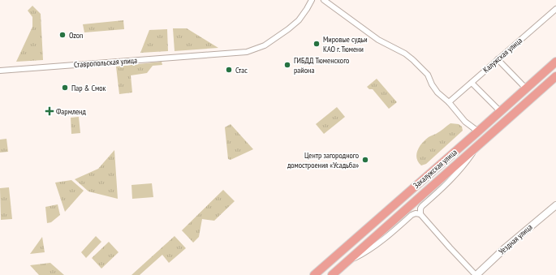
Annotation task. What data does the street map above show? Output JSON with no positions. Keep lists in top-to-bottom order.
{
  "streets": {
    "highway": ["Закалужская улица"],
    "street": ["Калужская улица", "Ставропольская улица", "Уездная улица"]
  },
  "places": {
    "other": [
      "Ozon",
      "Мировые судьи КАО г. Тюмени",
      "ГИБДД Тюменского района",
      "Стас",
      "Пар & Смок",
      "Центр загородного домостроения «Усадьба»"
    ],
    "health": ["Фармленд"]
  }
}
